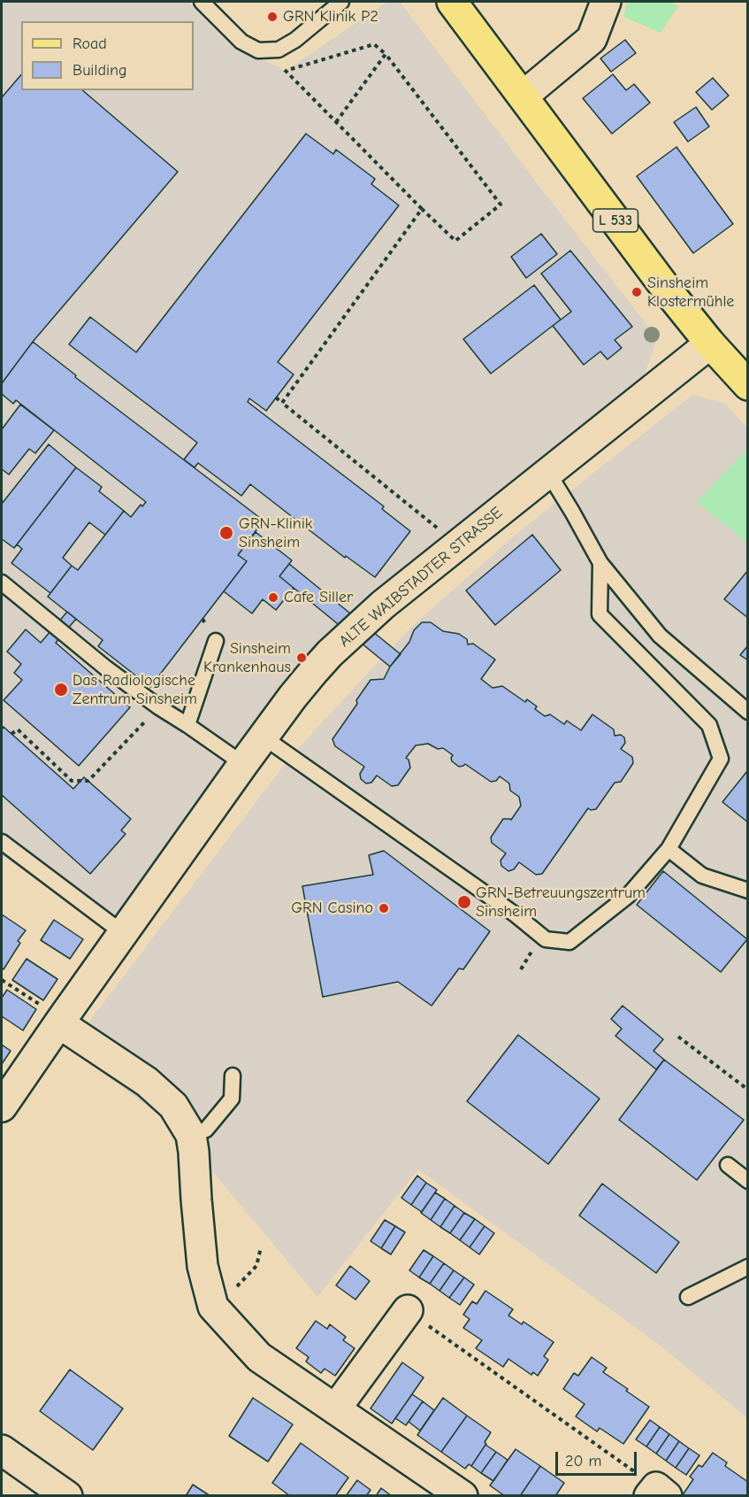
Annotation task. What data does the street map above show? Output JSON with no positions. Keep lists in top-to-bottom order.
{
  "streets": {
    "main road": ["L 533"],
    "street": ["ALTE WAIBSTADTER STRASSE"]
  },
  "crossings": [
    ["L 533", "ALTE WAIBSTADTER STRASSE"]
  ],
  "places": [
    "GRN Klinik P2",
    "Sinsheim Klostermühle",
    "GRN-Klinik Sinsheim",
    "Cafe Siller",
    "Sinsheim Krankenhaus",
    "Das Radiologische Zentrum Sinsheim",
    "GRN-Betreuungszentrum Sinsheim",
    "GRN Casino"
  ],
  "legend": ["Road", "Building"],
  "scale_bar": "20 m"
}
